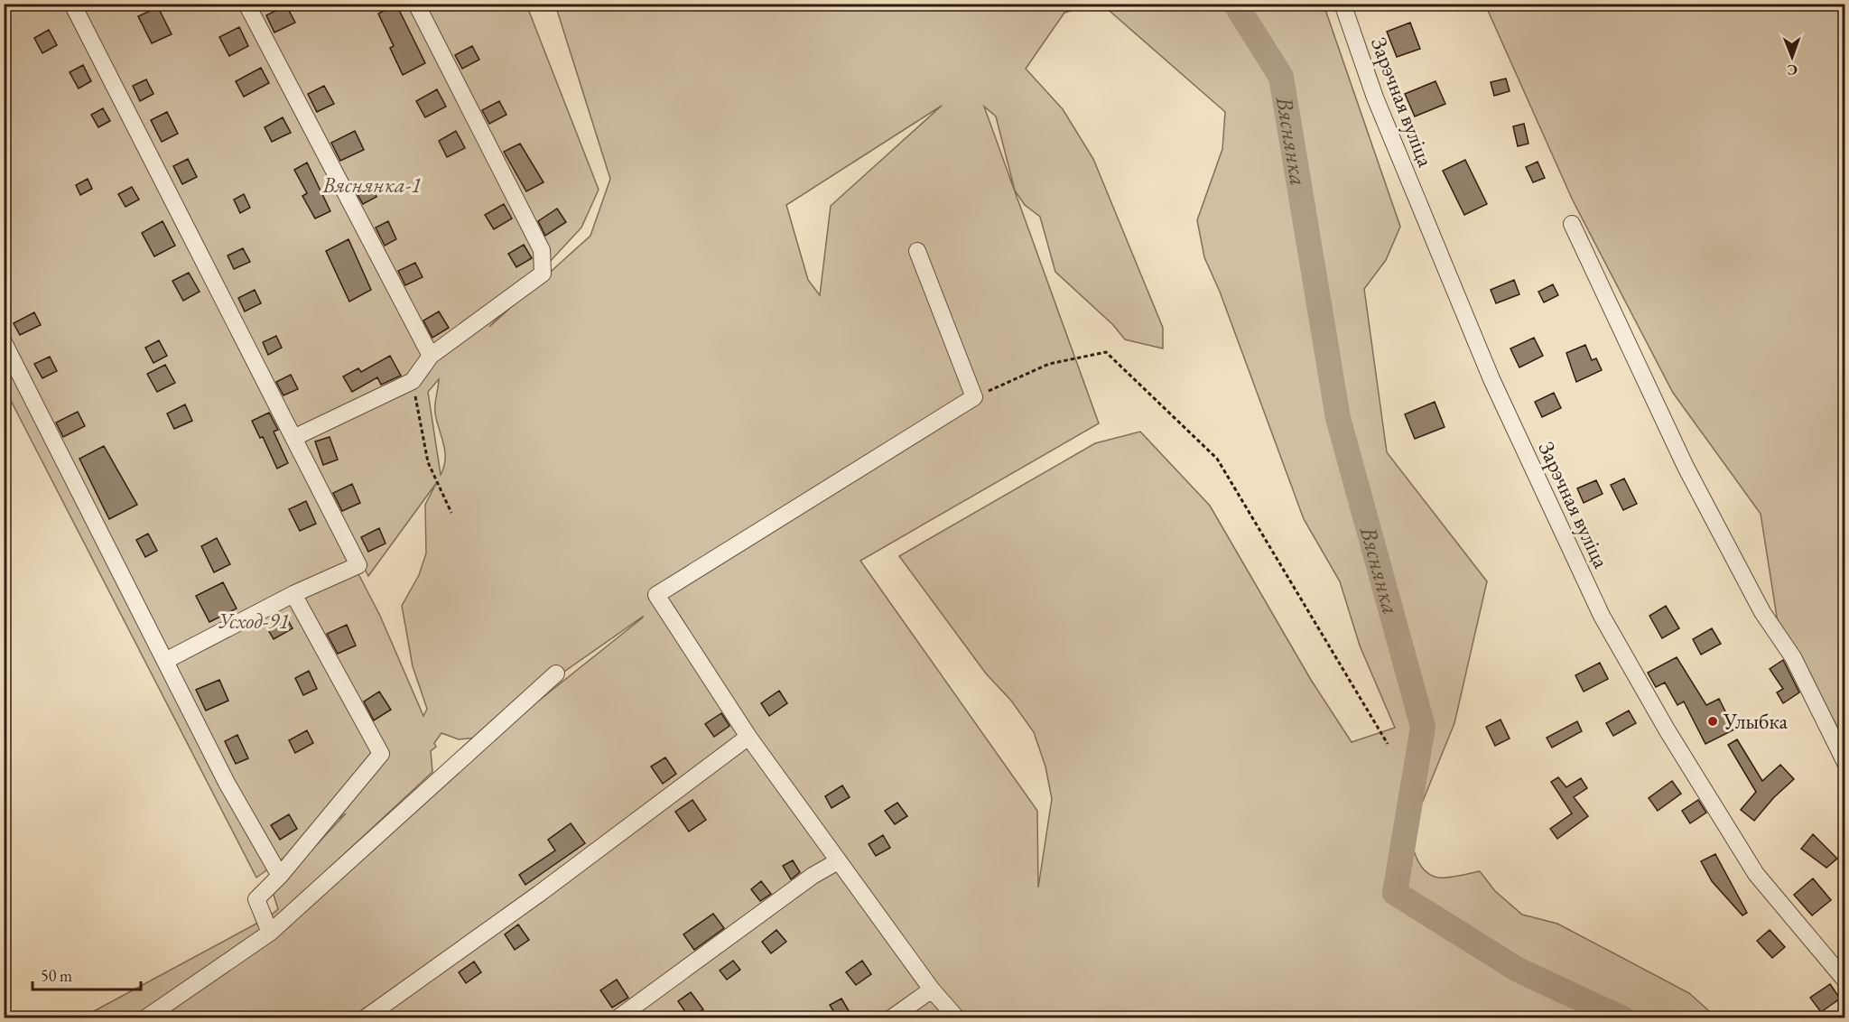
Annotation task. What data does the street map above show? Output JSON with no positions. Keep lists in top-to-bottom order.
{
  "streets": {
    "street": ["Зарэчная вуліца"]
  },
  "water": ["Вяснянка"],
  "parks": ["Вяснянка-1", "Усход-91"],
  "places": ["Улыбка"],
  "scale_bar": "50 m",
  "north": "bottom"
}
